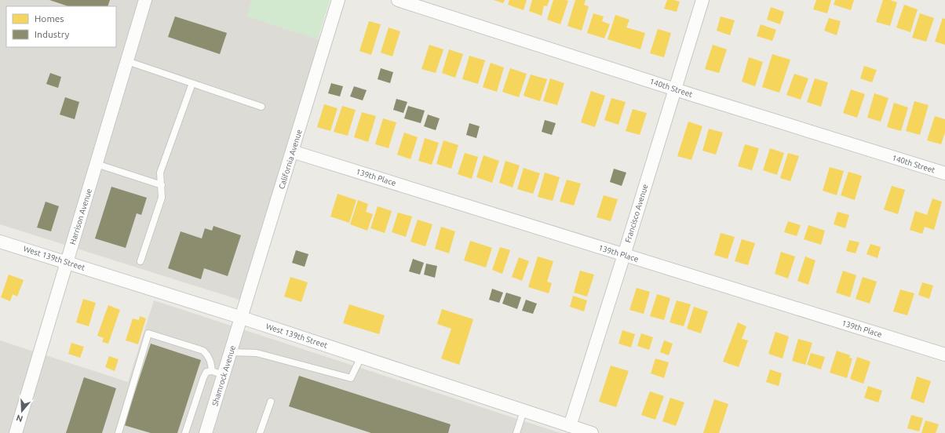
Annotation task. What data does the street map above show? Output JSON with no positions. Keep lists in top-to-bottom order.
{
  "streets": {
    "street": [
      "140th Street",
      "California Avenue",
      "139th Place",
      "Francisco Avenue",
      "Harrison Avenue",
      "West 139th Street",
      "Shamrock Avenue"
    ]
  },
  "crossings": [
    ["140th Street", "Francisco Avenue"],
    ["California Avenue", "139th Place"],
    ["California Avenue", "West 139th Street"],
    ["California Avenue", "Shamrock Avenue"],
    ["139th Place", "Francisco Avenue"],
    ["Francisco Avenue", "West 139th Street"],
    ["Harrison Avenue", "West 139th Street"],
    ["West 139th Street", "Shamrock Avenue"]
  ],
  "legend": ["Homes", "Industry"],
  "north": "bottom"
}
